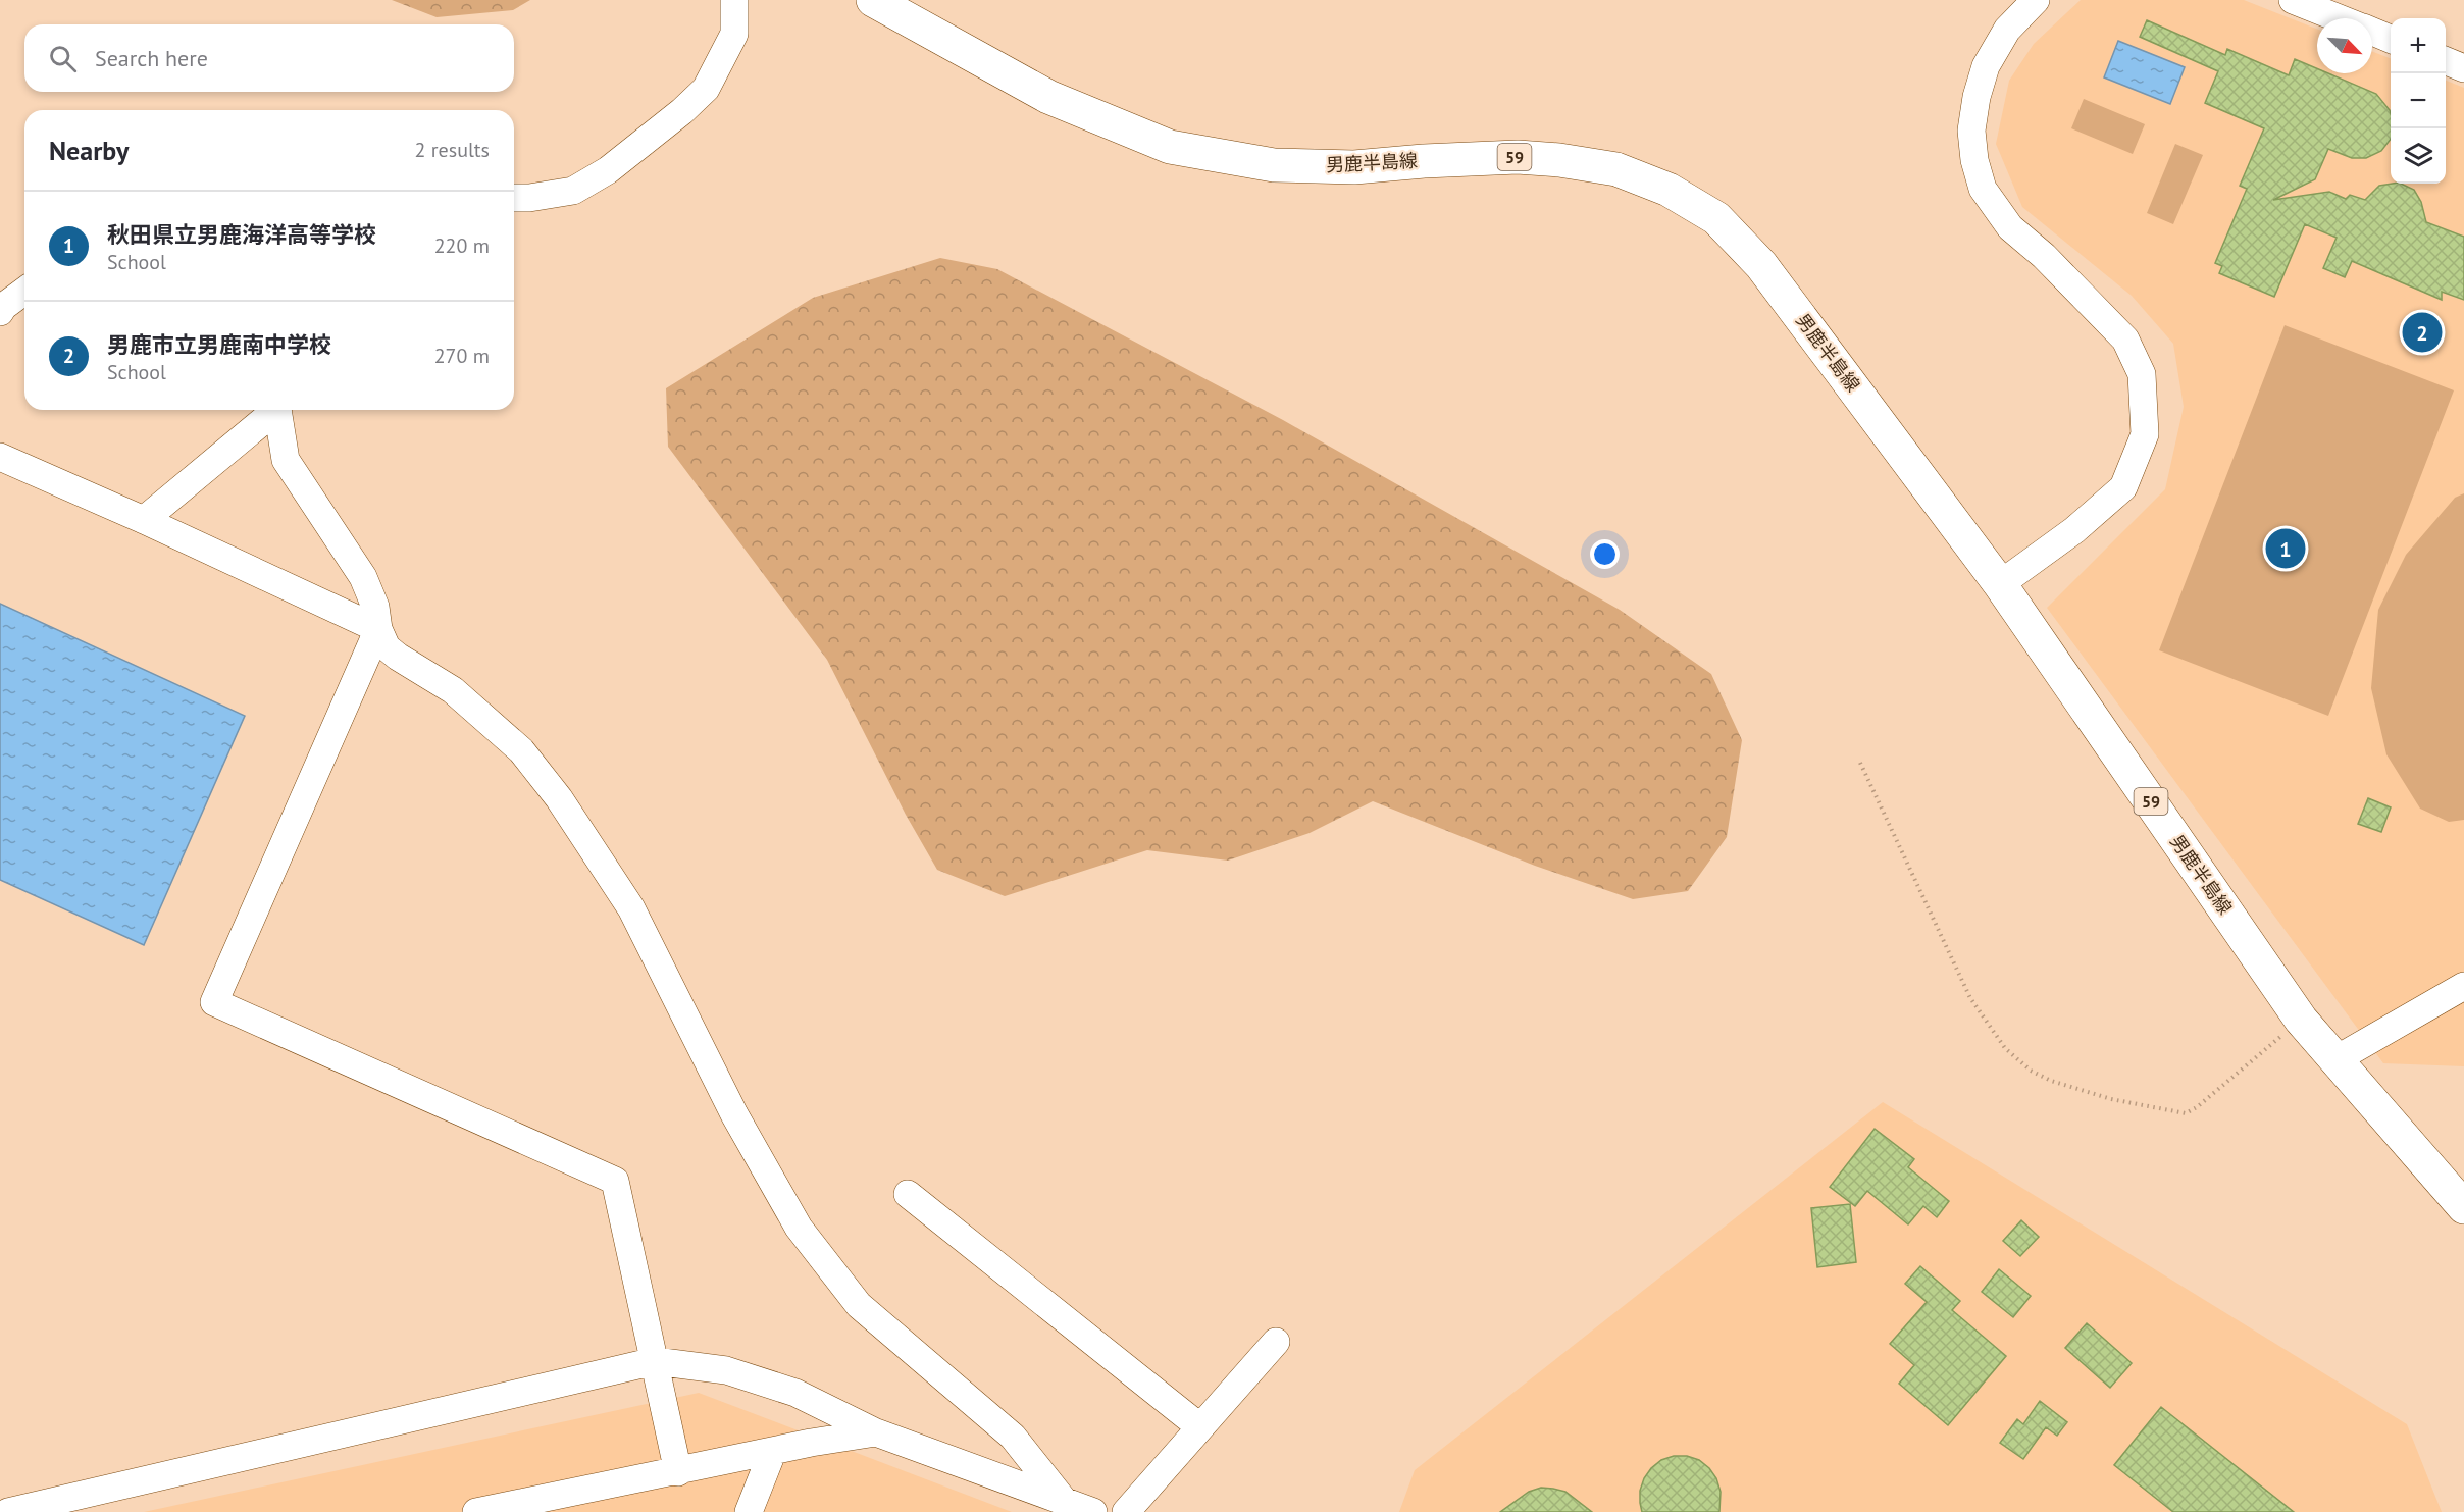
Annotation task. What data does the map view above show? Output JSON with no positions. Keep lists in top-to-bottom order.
{
  "streets": {
    "main road": ["59", "男鹿半島線"]
  },
  "north": "bottom right",
  "page": {
    "map_buttons": ["+", "−"],
    "search": "Search here",
    "heading": ["Nearby", "2 results"],
    "list": [
      {
        "mark": "1",
        "name": "秋田県立男鹿海洋高等学校",
        "note": "School",
        "value": "220 m"
      },
      {
        "mark": "2",
        "name": "男鹿市立男鹿南中学校",
        "note": "School",
        "value": "270 m"
      }
    ],
    "pins": ["2", "1"]
  }
}
